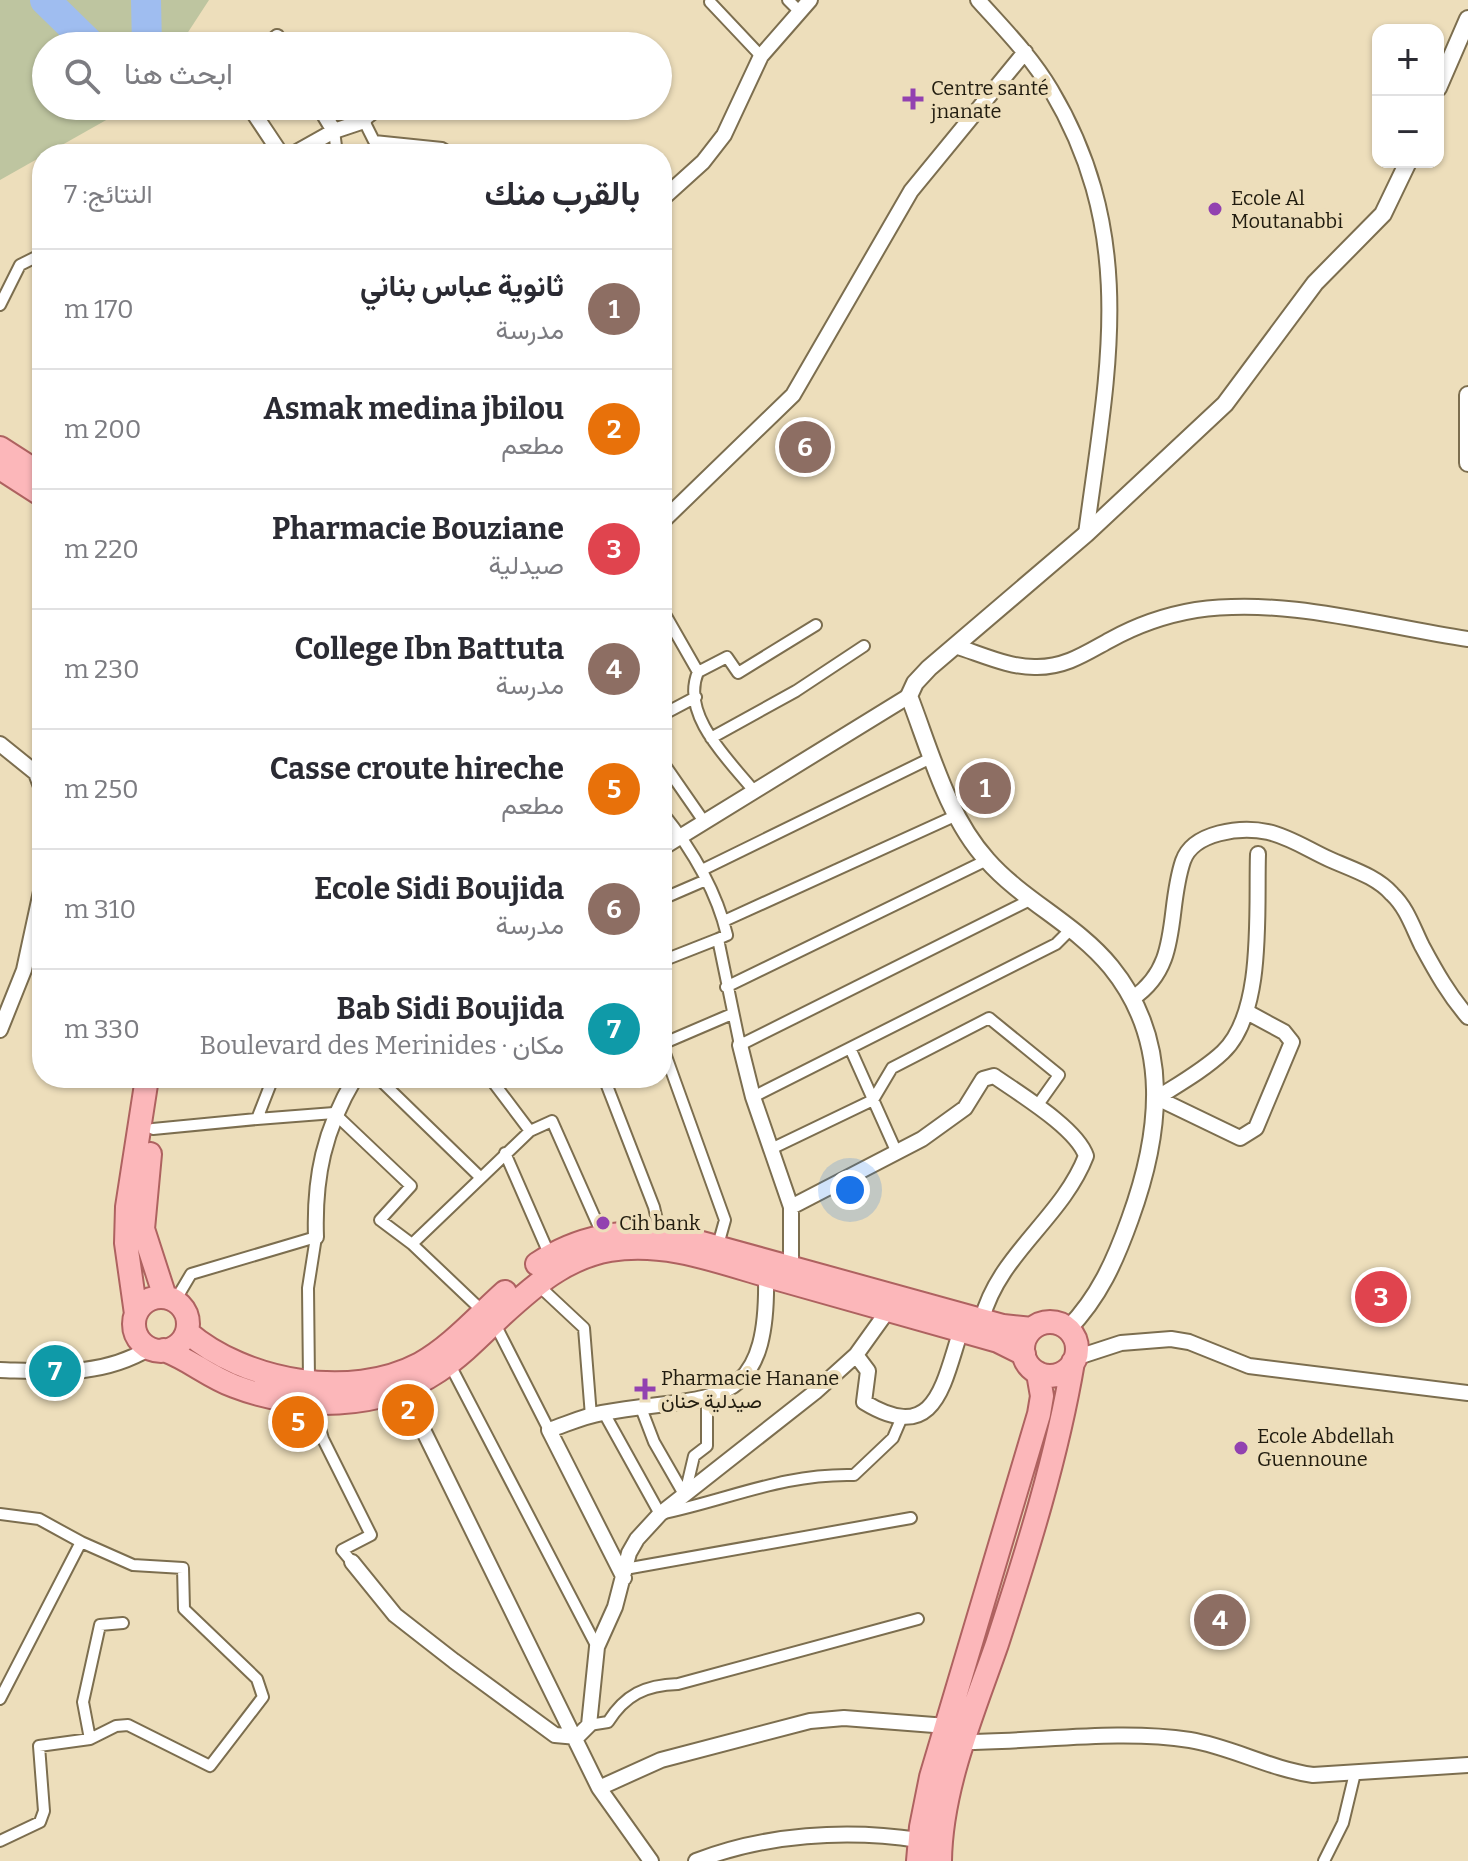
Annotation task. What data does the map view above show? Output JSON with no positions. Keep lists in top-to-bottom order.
{
  "places": {
    "health": ["Centre santé jnanate", "Pharmacie Hanane صيدلية حنان"],
    "other": ["Ecole Al Moutanabbi", "Cih bank", "Ecole Abdellah Guennoune"]
  },
  "page": {
    "map_buttons": ["+", "−"],
    "search": "ابحث هنا",
    "heading": ["بالقرب منك", "النتائج: 7"],
    "list": [
      {
        "mark": "1",
        "name": "ثانوية عباس بناني",
        "note": "مدرسة",
        "value": "170 m"
      },
      {
        "mark": "2",
        "name": "Asmak medina jbilou",
        "note": "مطعم",
        "value": "200 m"
      },
      {
        "mark": "3",
        "name": "Pharmacie Bouziane",
        "note": "صيدلية",
        "value": "220 m"
      },
      {
        "mark": "4",
        "name": "College Ibn Battuta",
        "note": "مدرسة",
        "value": "230 m"
      },
      {
        "mark": "5",
        "name": "Casse croute hireche",
        "note": "مطعم",
        "value": "250 m"
      },
      {
        "mark": "6",
        "name": "Ecole Sidi Boujida",
        "note": "مدرسة",
        "value": "310 m"
      },
      {
        "mark": "7",
        "name": "Bab Sidi Boujida",
        "note": "مكان · Boulevard des Merinides",
        "value": "330 m"
      }
    ],
    "pins": [
      "6",
      "1",
      "3",
      "7",
      "2",
      "5",
      "4"
    ]
  }
}
